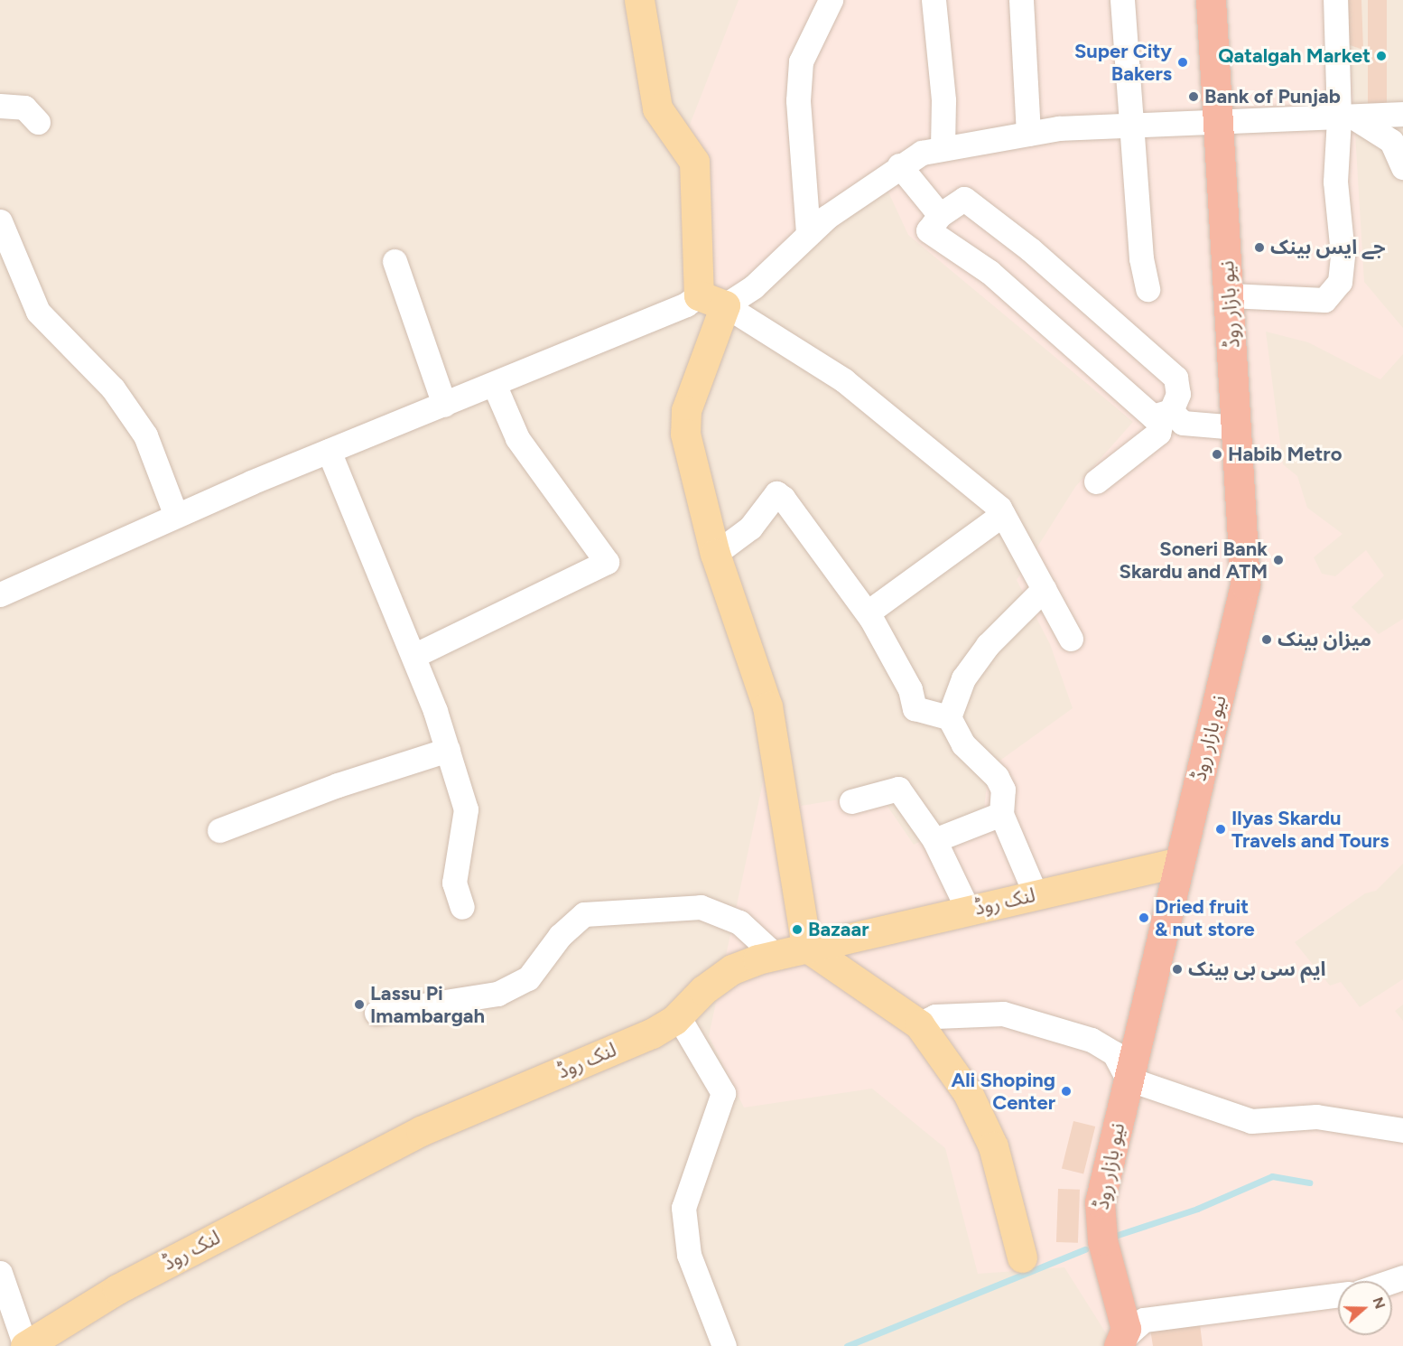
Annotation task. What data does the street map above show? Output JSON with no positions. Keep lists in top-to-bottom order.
{
  "streets": {
    "highway": ["نیو بازار روڈ"],
    "main road": ["لنک روڈ"]
  },
  "crossings": [
    ["نیو بازار روڈ", "لنک روڈ"]
  ],
  "places": [
    "Qatalgah Market",
    "Super City Bakers",
    "Bank of Punjab",
    "جے ایس بینک",
    "Habib Metro",
    "Soneri Bank Skardu and ATM",
    "میزان بینک",
    "Ilyas Skardu Travels and Tours",
    "Dried fruit & nut store",
    "Bazaar",
    "ایم سی بی بینک",
    "Lassu Pi Imambargah",
    "Ali Shoping Center"
  ],
  "north": "right"
}
